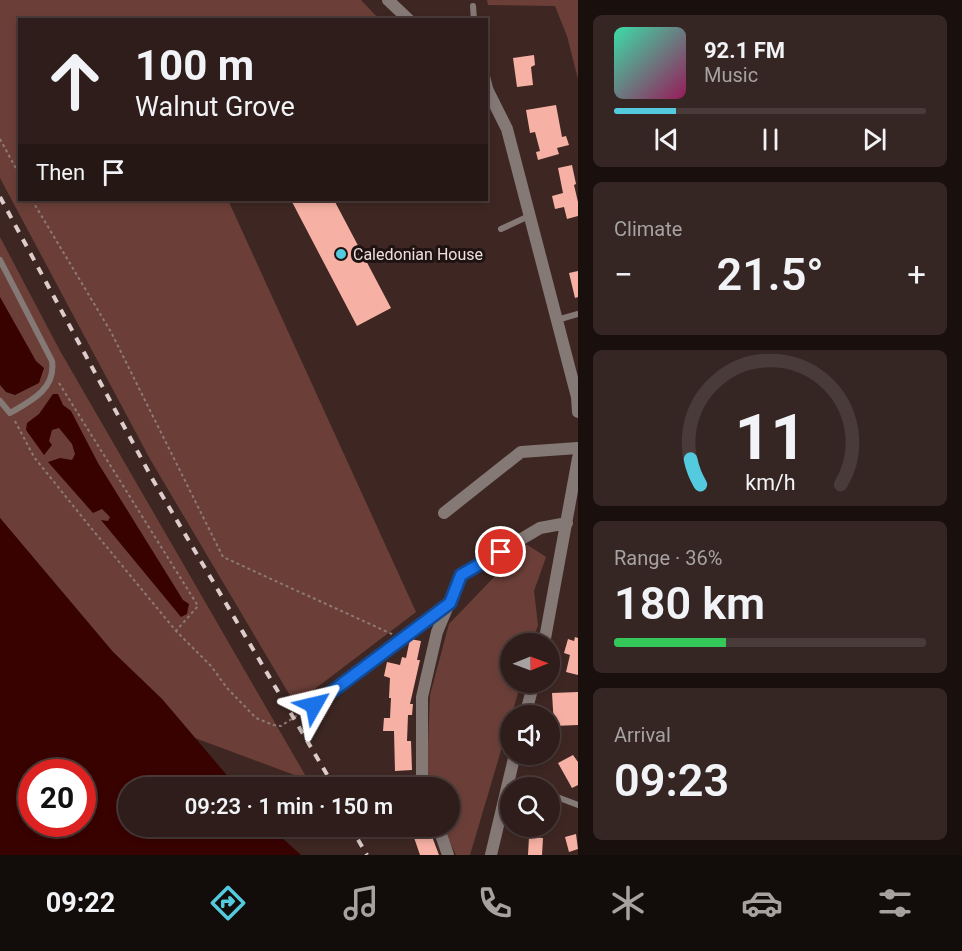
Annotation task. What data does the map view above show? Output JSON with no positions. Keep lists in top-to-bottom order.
{
  "places": ["Caledonian House"],
  "north": "right",
  "page": {
    "turn": ["100 m", "Walnut Grove"],
    "song": ["92.1 FM", "Music"],
    "then": "Then",
    "tile": [
      "Climate",
      ["Range · 36%", "180 km"],
      ["Arrival", "09:23"]
    ],
    "heat": ["−", "21.5°", "+"],
    "limit": "20",
    "trip": "09:23 · 1 min · 150 m",
    "tabs": "09:22",
    "gauge": ["11", "km/h"]
  }
}
